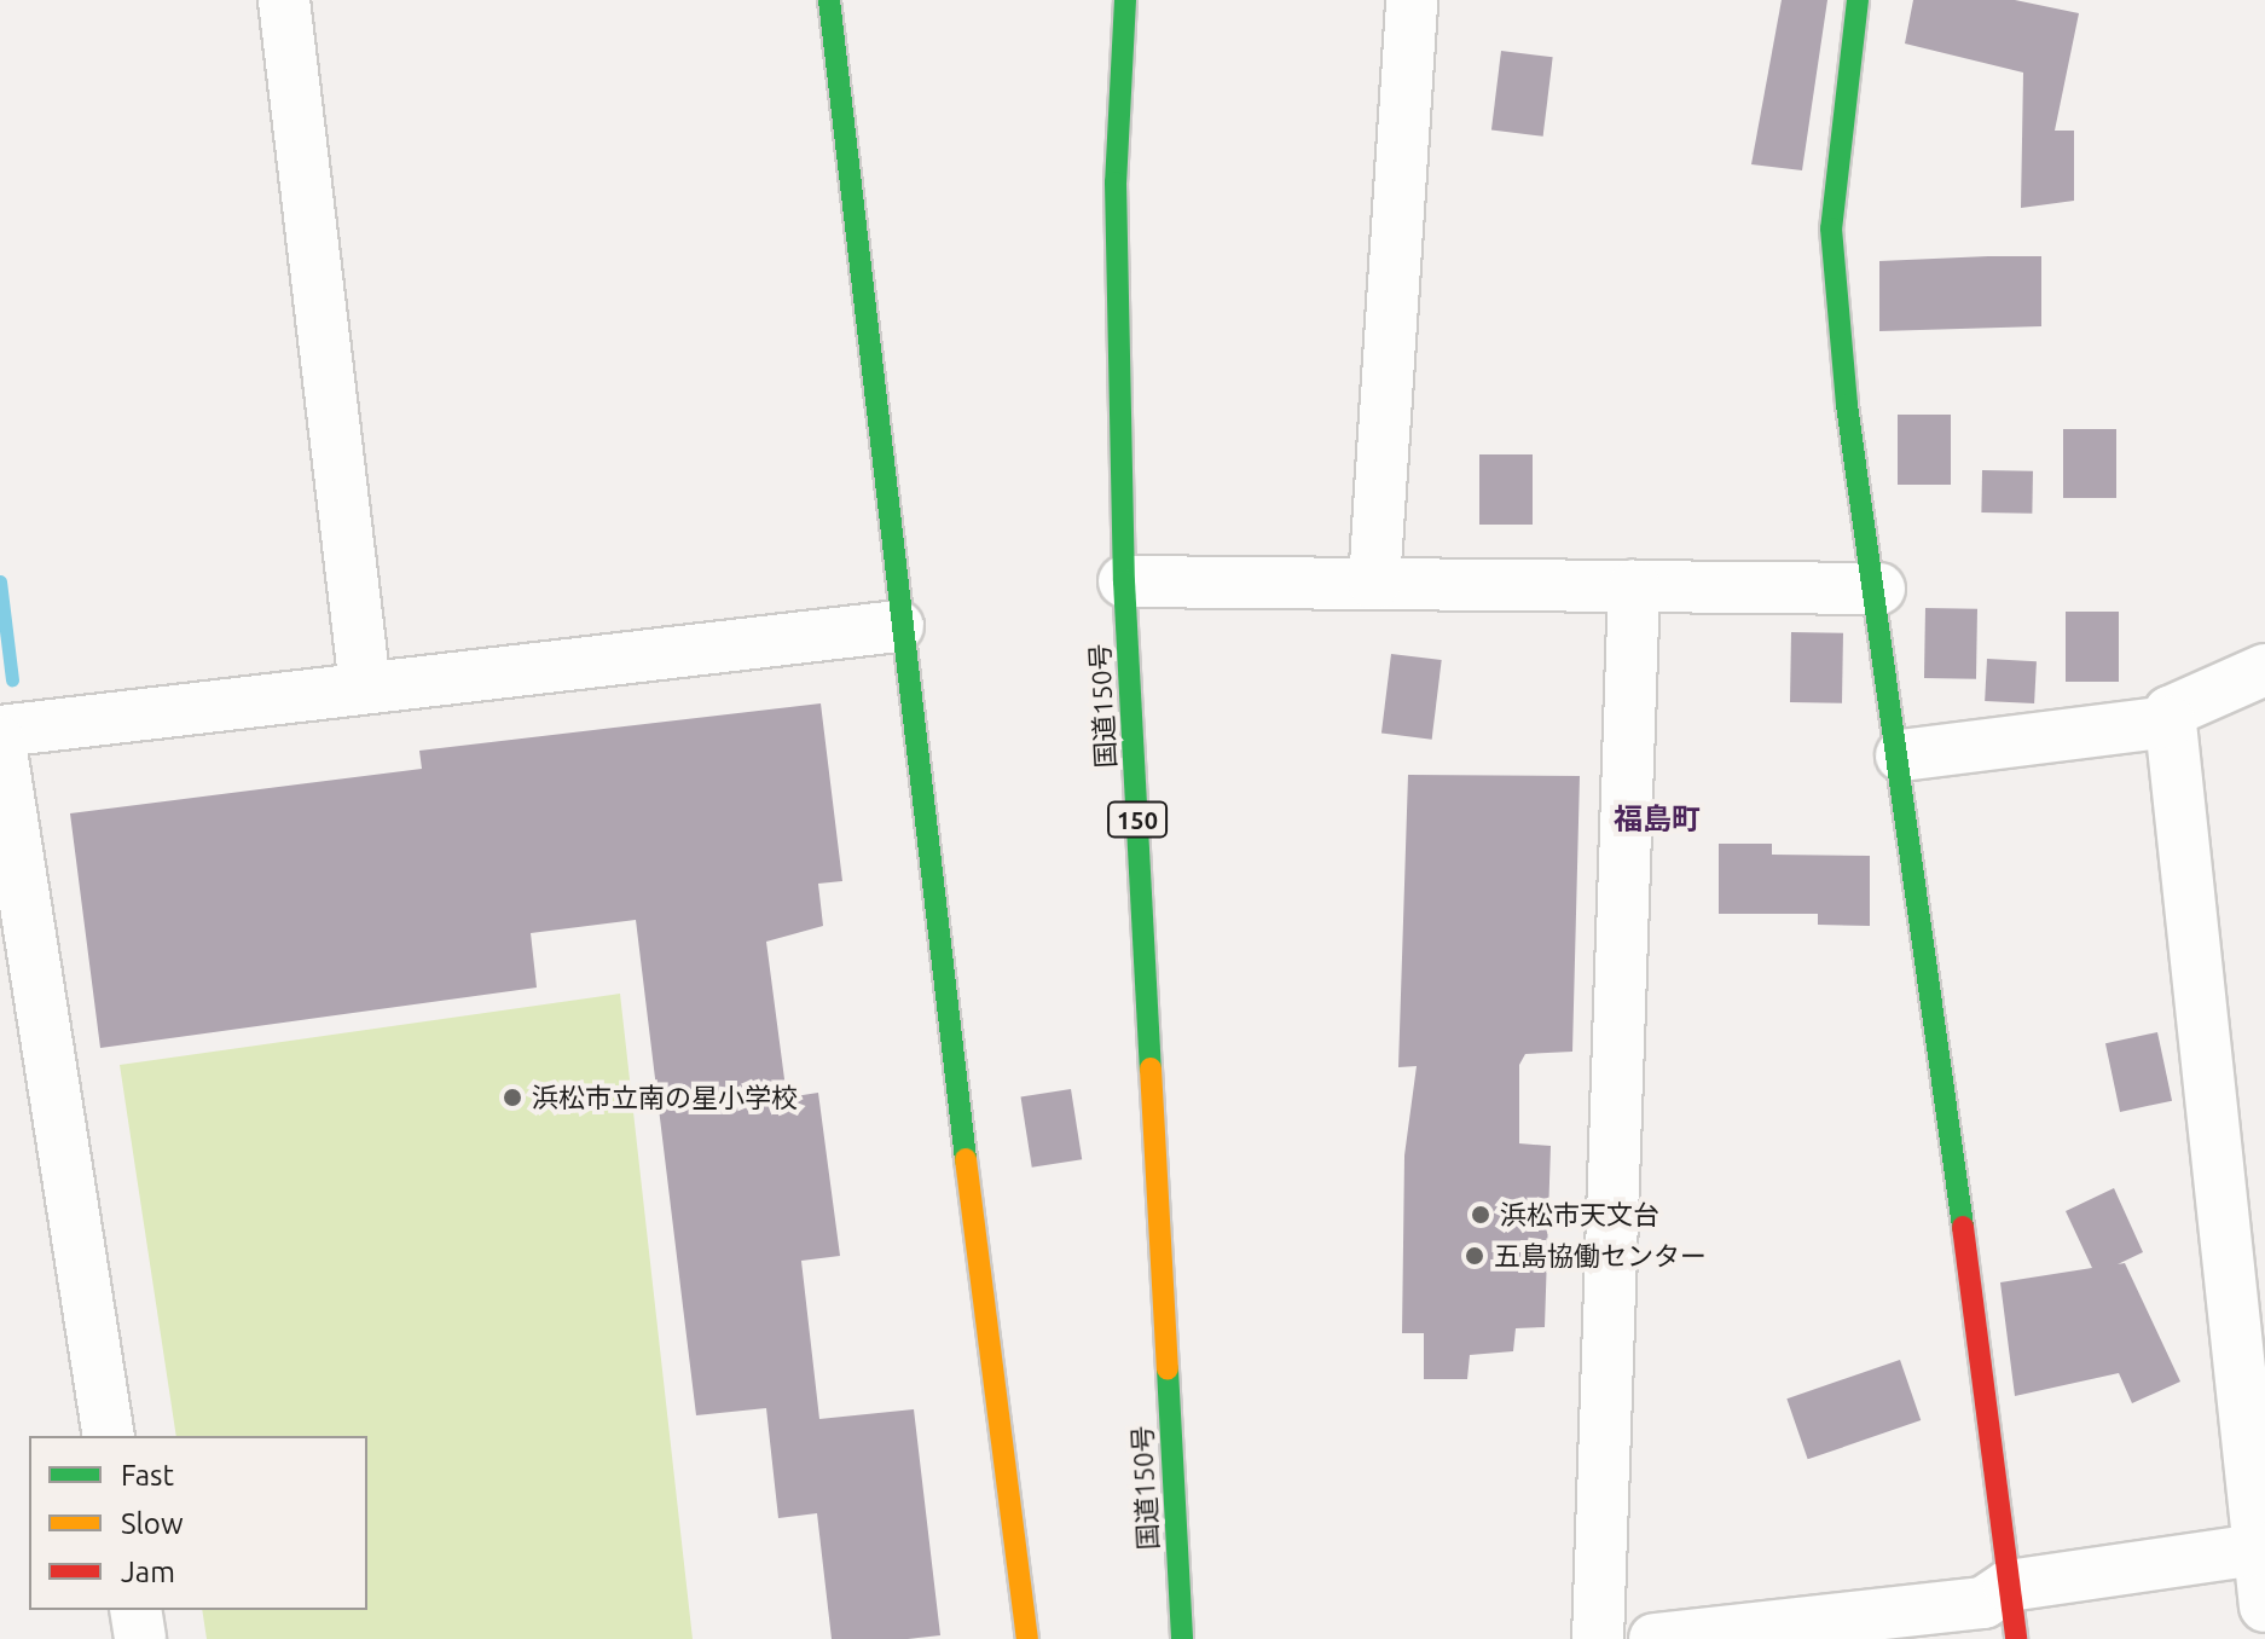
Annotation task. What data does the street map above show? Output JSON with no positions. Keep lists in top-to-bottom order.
{
  "streets": {
    "main road": ["国道150号", "150"]
  },
  "districts": ["福島町"],
  "places": ["浜松市立南の星小学校", "浜松市天文台", "五島協働センター"],
  "legend": ["Fast", "Slow", "Jam"]
}
